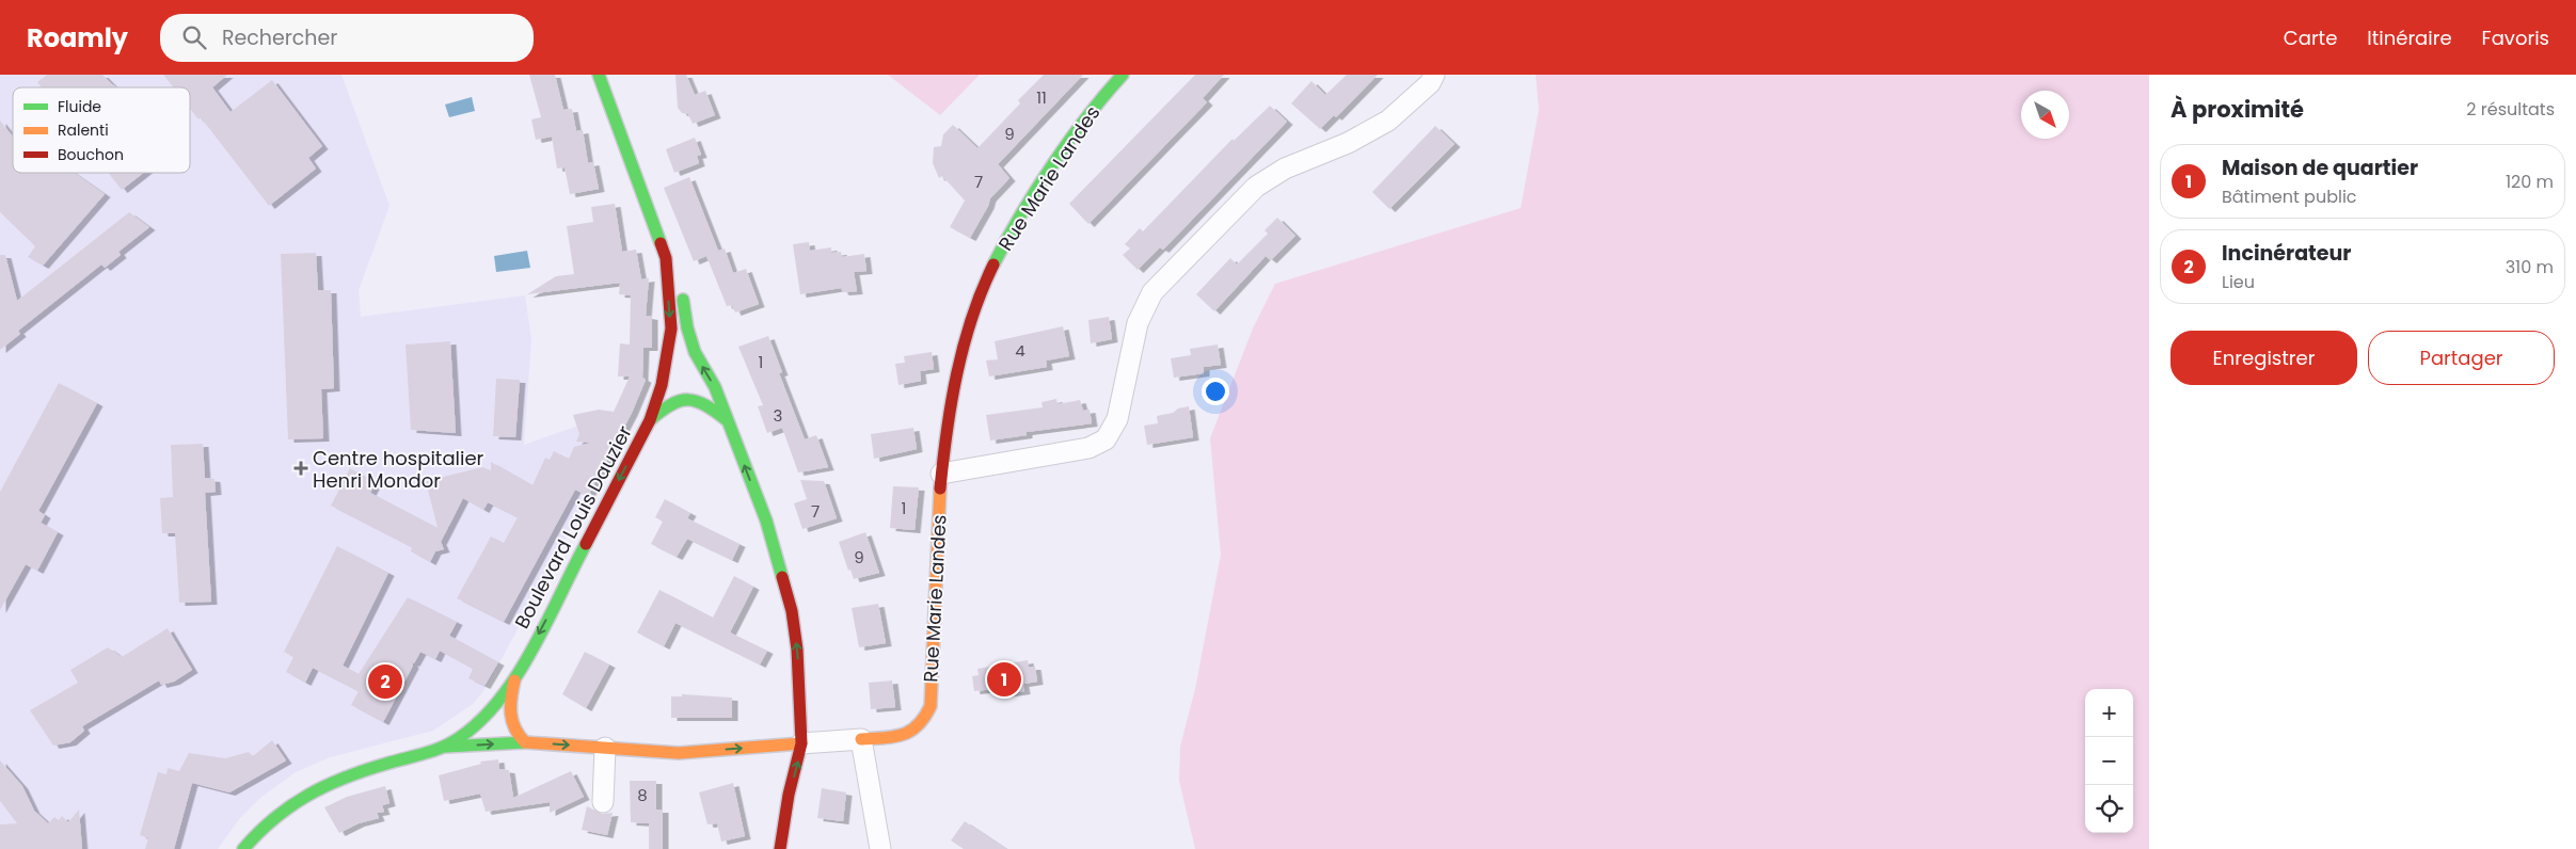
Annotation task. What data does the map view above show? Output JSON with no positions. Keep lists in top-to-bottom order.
{
  "streets": {
    "street": ["Rue Marie Landes", "Boulevard Louis Dauzier"]
  },
  "one_way": ["Boulevard Louis Dauzier"],
  "places": {
    "health": ["Centre hospitalier Henri Mondor"]
  },
  "house_numbers": [
    "11",
    "9",
    "7",
    "4",
    "1",
    "3",
    "1",
    "7",
    "9",
    "8"
  ],
  "legend": ["Fluide", "Ralenti", "Bouchon"],
  "north": "bottom right",
  "page": {
    "header": "Roamly",
    "search": "Rechercher",
    "nav": ["Carte", "Itinéraire", "Favoris"],
    "heading": ["À proximité", "2 résultats"],
    "list": [
      {
        "mark": "1",
        "name": "Maison de quartier",
        "note": "Bâtiment public",
        "value": "120 m"
      },
      {
        "mark": "2",
        "name": "Incinérateur",
        "note": "Lieu",
        "value": "310 m"
      }
    ],
    "buttons": ["Enregistrer", "Partager"],
    "pins": ["1", "2"],
    "map_buttons": ["+", "−"]
  }
}
